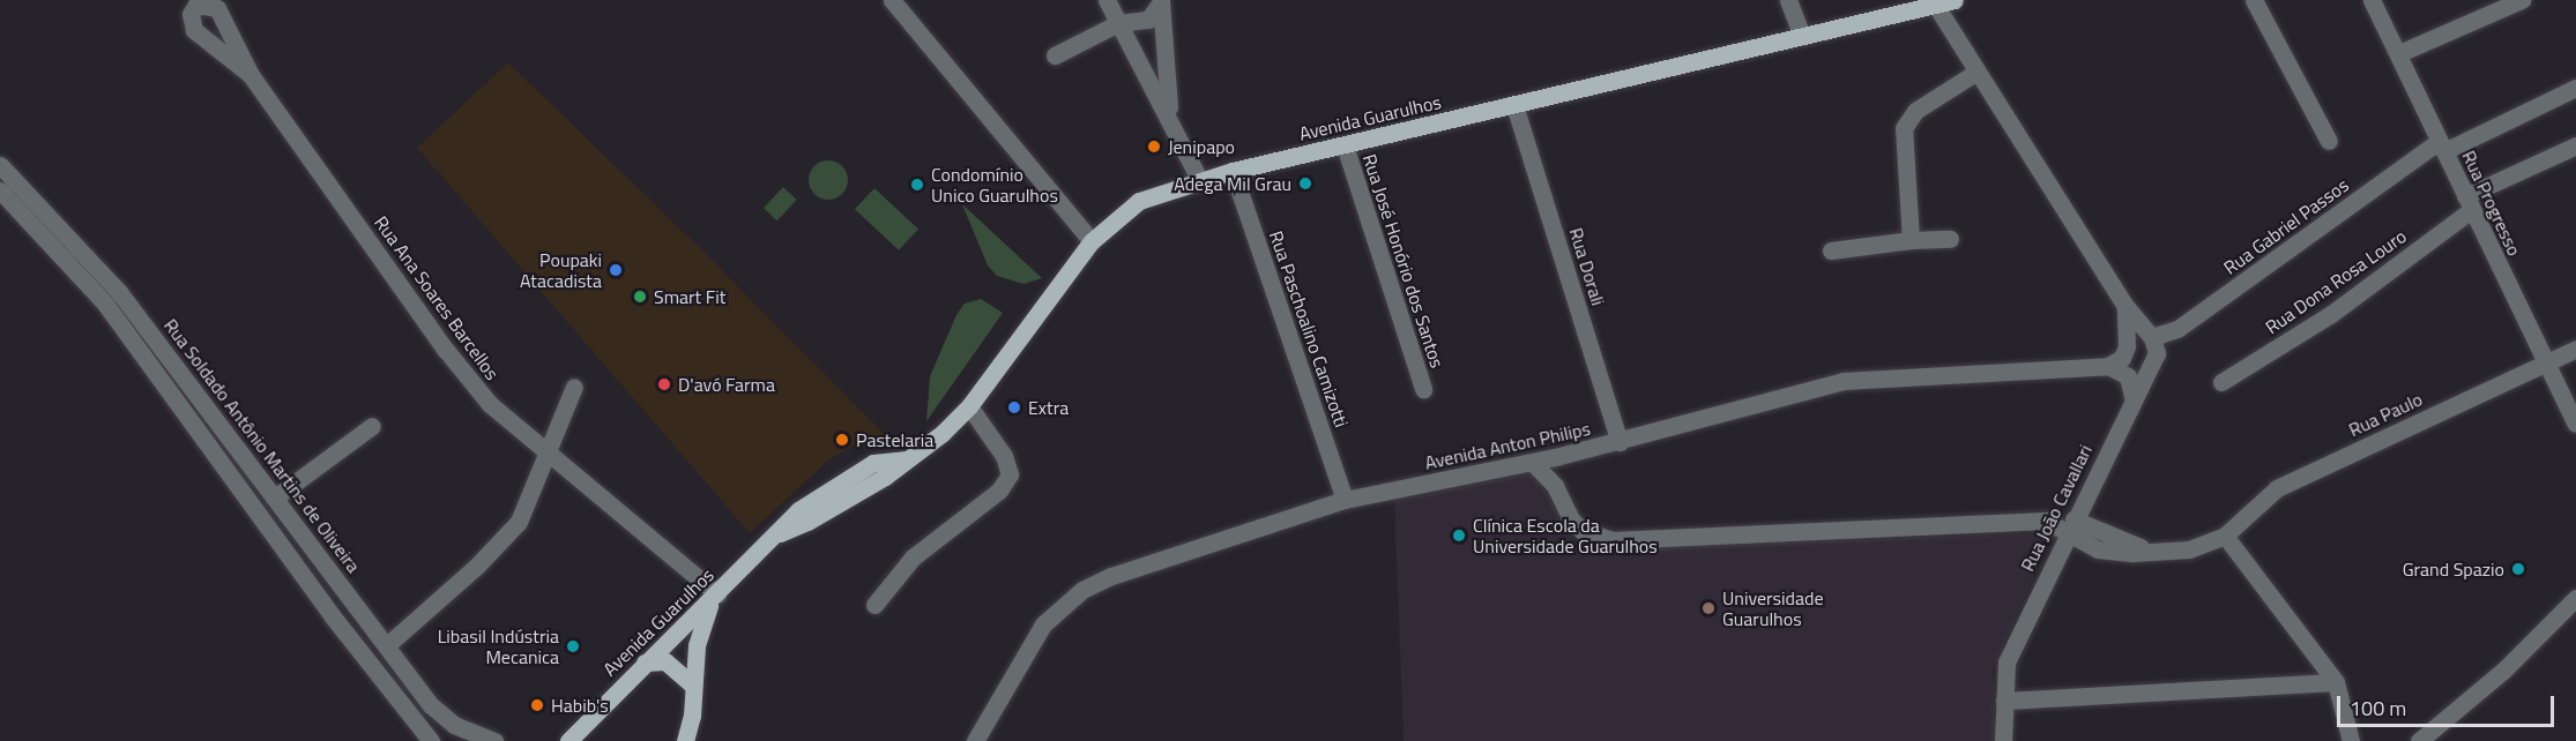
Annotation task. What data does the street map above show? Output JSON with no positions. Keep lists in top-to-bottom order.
{
  "streets": {
    "main road": ["Avenida Guarulhos"],
    "street": [
      "Rua Progresso",
      "Rua Gabriel Passos",
      "Rua José Honório dos Santos",
      "Rua Dorali",
      "Rua Dona Rosa Louro",
      "Rua Ana Soares Barcellos",
      "Rua Paschoalino Camizotti",
      "Rua Paulo",
      "Rua Soldado Antônio Martins de Oliveira",
      "Avenida Anton Philips",
      "Rua João Cavallari"
    ]
  },
  "crossings": [
    ["Avenida Guarulhos", "Rua José Honório dos Santos"],
    ["Avenida Guarulhos", "Rua Dorali"],
    ["Avenida Guarulhos", "Rua Ana Soares Barcellos"],
    ["Avenida Guarulhos", "Rua Paschoalino Camizotti"],
    ["Rua Progresso", "Rua Gabriel Passos"],
    ["Rua Progresso", "Rua Dona Rosa Louro"],
    ["Rua Progresso", "Rua Paulo"],
    ["Rua Dorali", "Avenida Anton Philips"],
    ["Rua Paschoalino Camizotti", "Avenida Anton Philips"]
  ],
  "places": [
    "Jenipapo",
    "Adega Mil Grau",
    "Condomínio Unico Guarulhos",
    "Poupaki Atacadista",
    "Smart Fit",
    "D'avó Farma",
    "Extra",
    "Pastelaria",
    "Clínica Escola da Universidade Guarulhos",
    "Grand Spazio",
    "Universidade Guarulhos",
    "Libasil Indústria Mecanica",
    "Habib's"
  ],
  "scale_bar": "100 m"
}
